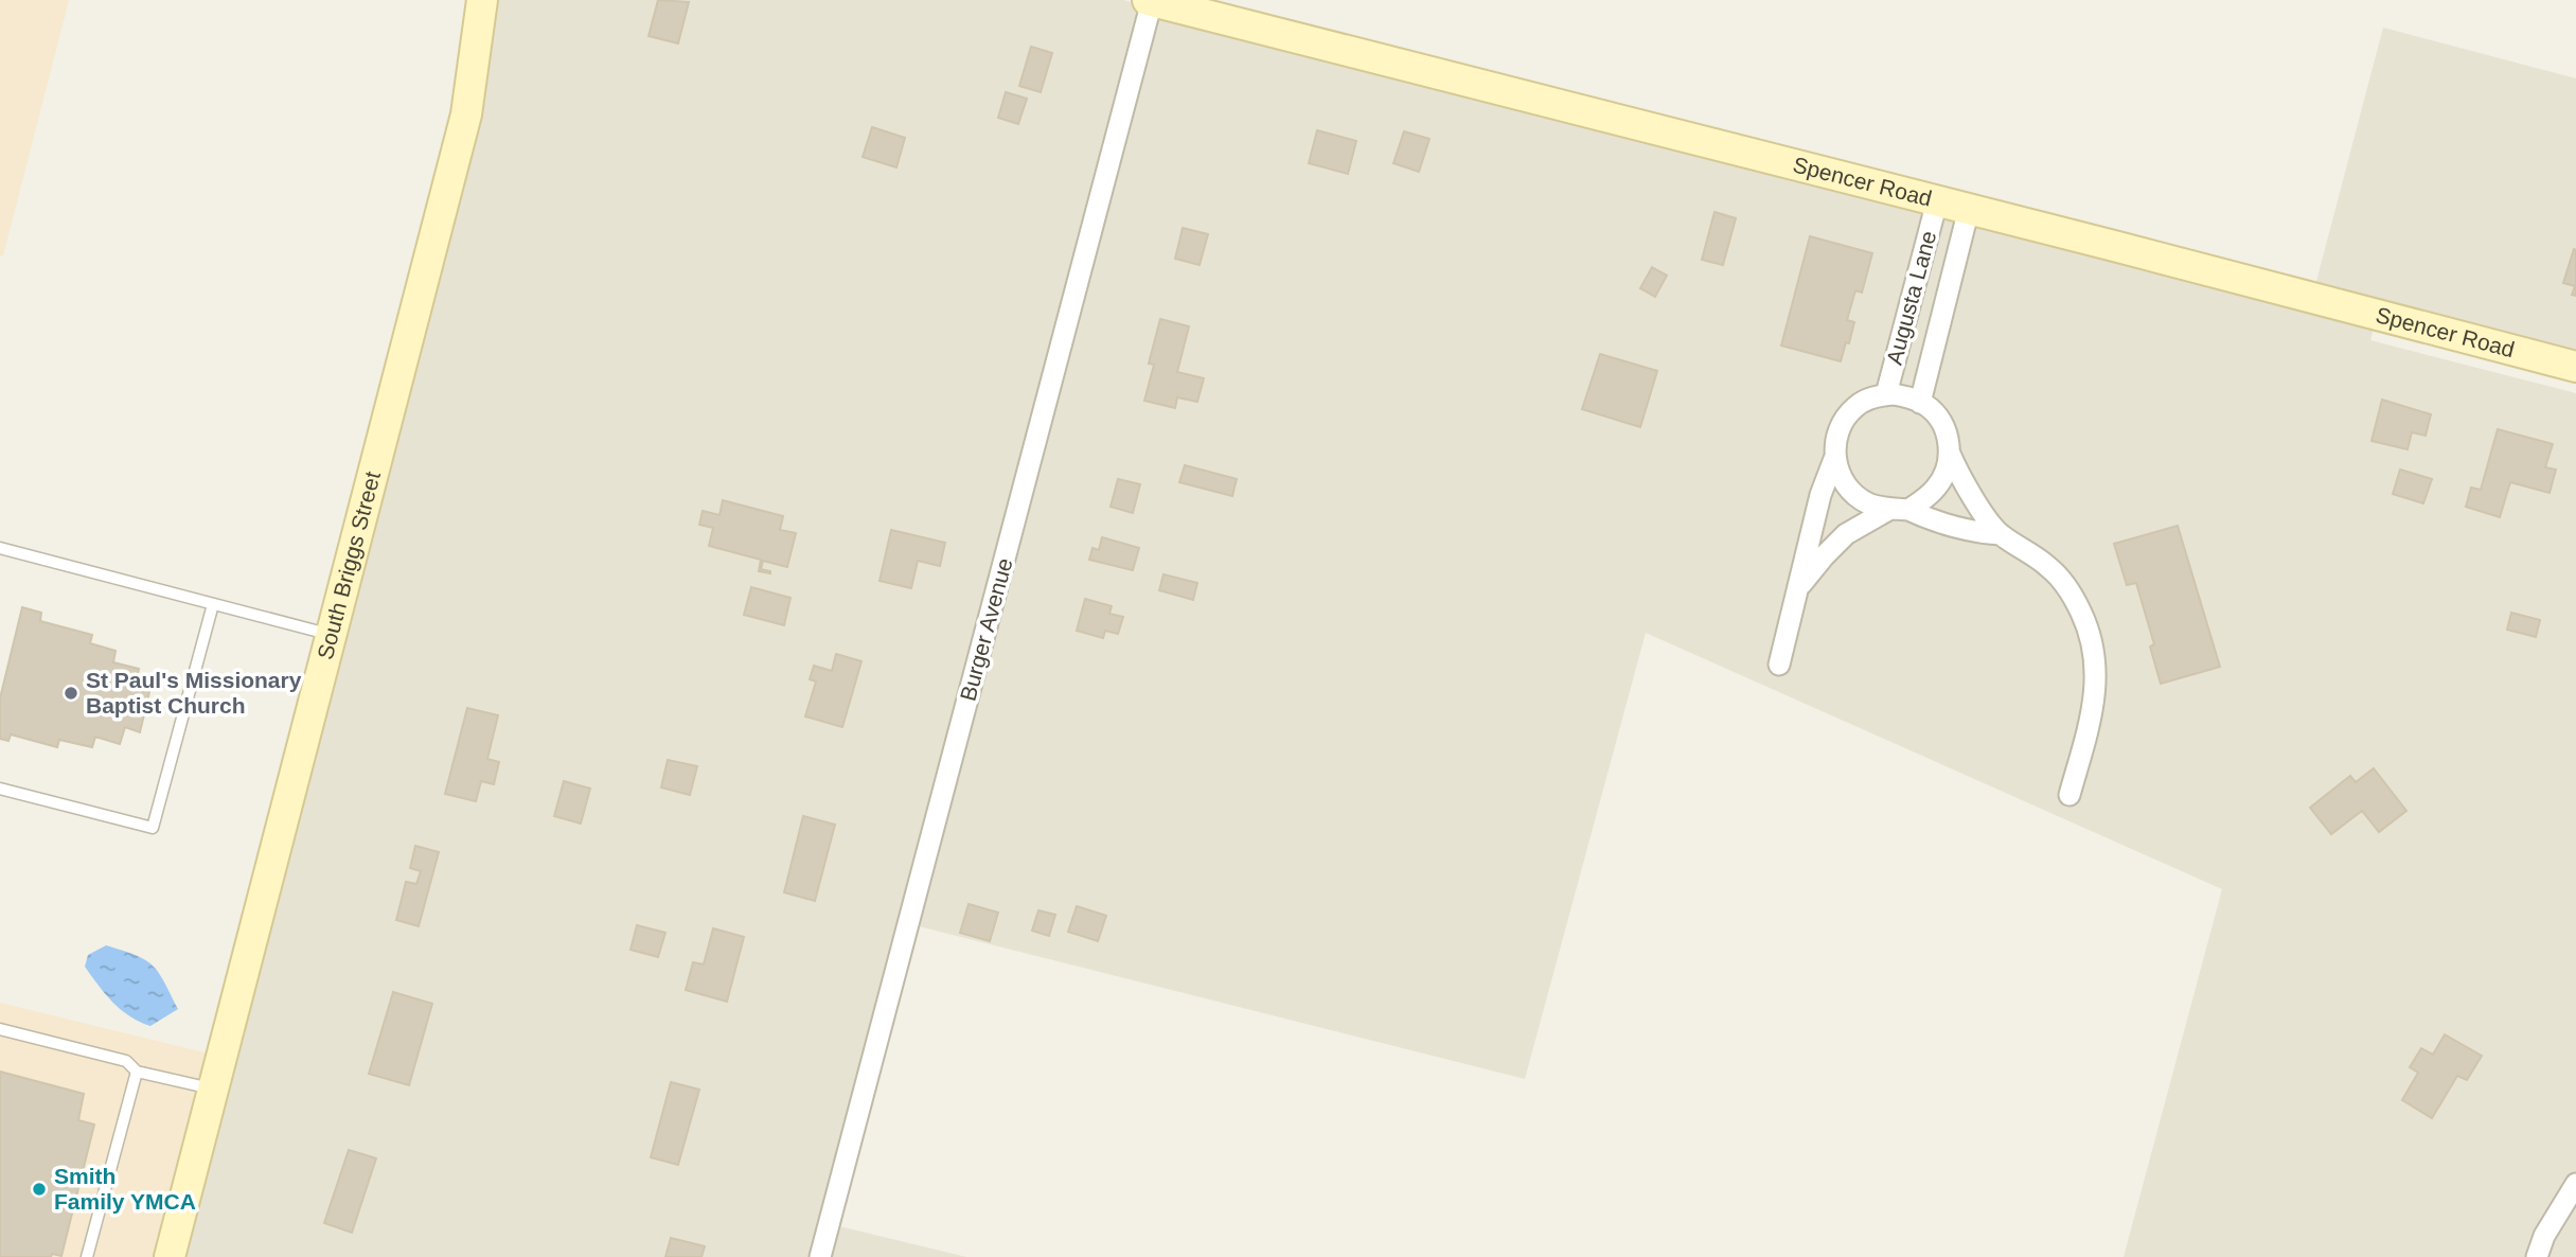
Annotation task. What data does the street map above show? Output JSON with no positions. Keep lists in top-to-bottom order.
{
  "streets": {
    "street": [
      "Spencer Road",
      "Augusta Lane",
      "South Briggs Street",
      "Burger Avenue"
    ]
  },
  "crossings": [
    ["Spencer Road", "Augusta Lane"],
    ["Spencer Road", "Burger Avenue"]
  ],
  "places": ["St Paul's Missionary Baptist Church", "Smith Family YMCA"]
}
